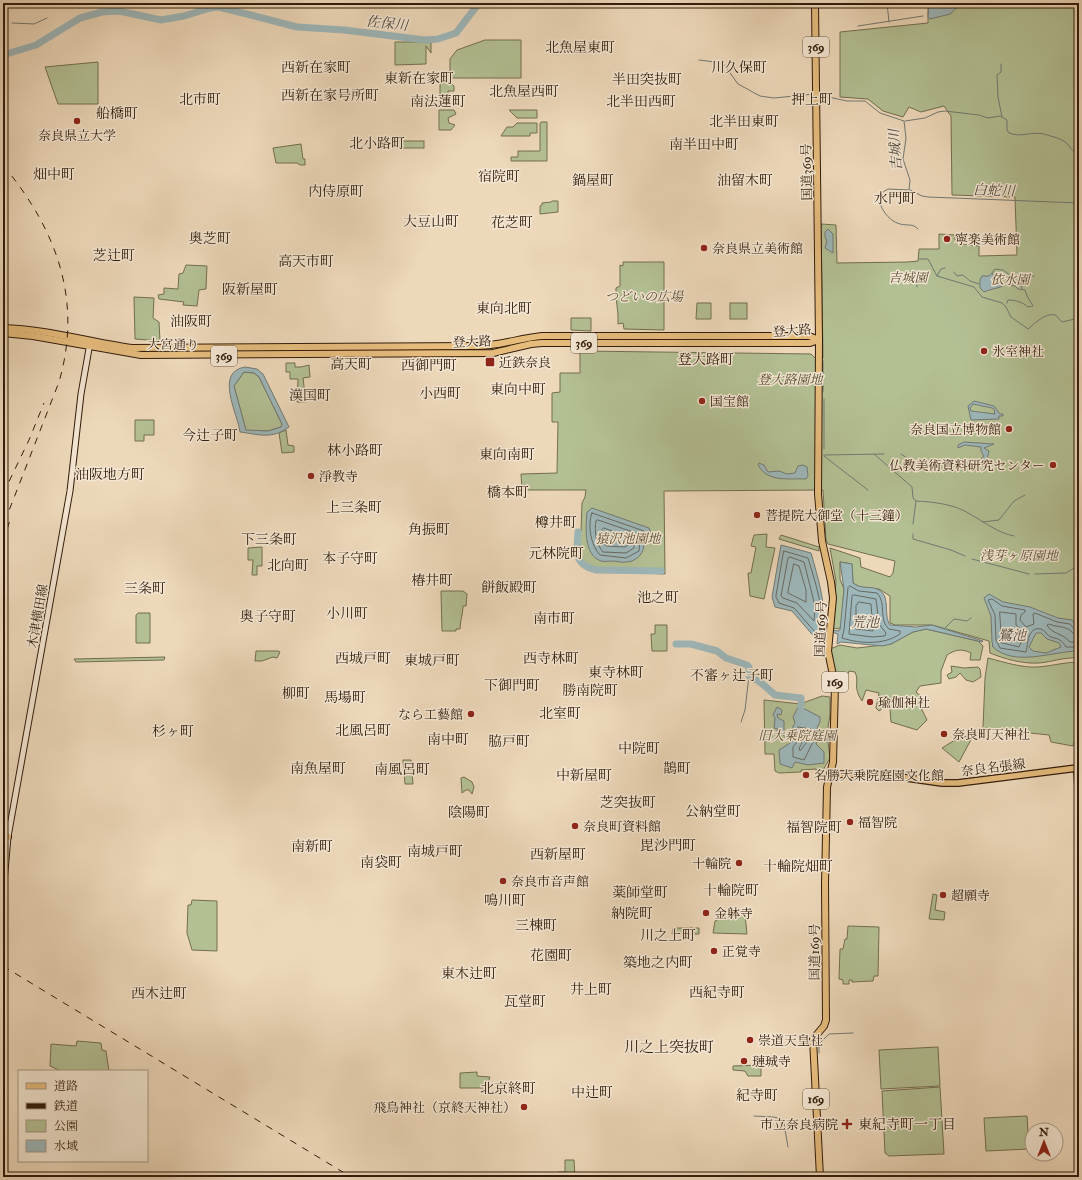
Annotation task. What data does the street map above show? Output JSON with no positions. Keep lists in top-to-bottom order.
{
  "streets": {
    "highway": [
      "369",
      "国道369号",
      "登大路",
      "大宮通り",
      "国道169号",
      "169"
    ],
    "main road": ["木津横田線", "奈良名張線"]
  },
  "crossings": [
    ["国道369号", "登大路"],
    ["国道369号", "国道169号"],
    ["登大路", "大宮通り"],
    ["登大路", "国道169号"],
    ["大宮通り", "木津横田線"],
    ["国道169号", "奈良名張線"]
  ],
  "districts": [
    "北魚屋東町",
    "西新在家町",
    "川久保町",
    "東新在家町",
    "半田突抜町",
    "北魚屋西町",
    "西新在家号所町",
    "北市町",
    "押上町",
    "南法蓮町",
    "北半田西町",
    "船橋町",
    "北半田東町",
    "北小路町",
    "南半田中町",
    "畑中町",
    "宿院町",
    "鍋屋町",
    "油留木町",
    "内侍原町",
    "水門町",
    "大豆山町",
    "花芝町",
    "奥芝町",
    "芝辻町",
    "高天市町",
    "阪新屋町",
    "東向北町",
    "油阪町",
    "登大路町",
    "高天町",
    "西御門町",
    "東向中町",
    "小西町",
    "漢国町",
    "今辻子町",
    "林小路町",
    "東向南町",
    "油阪地方町",
    "橋本町",
    "上三条町",
    "樽井町",
    "角振町",
    "下三条町",
    "元林院町",
    "本子守町",
    "北向町",
    "椿井町",
    "餅飯殿町",
    "三条町",
    "池之町",
    "小川町",
    "奥子守町",
    "南市町",
    "西城戸町",
    "西寺林町",
    "東城戸町",
    "東寺林町",
    "不審ヶ辻子町",
    "下御門町",
    "勝南院町",
    "柳町",
    "馬場町",
    "北室町",
    "北風呂町",
    "杉ヶ町",
    "南中町",
    "脇戸町",
    "中院町",
    "南魚屋町",
    "鵲町",
    "南風呂町",
    "中新屋町",
    "芝突抜町",
    "公納堂町",
    "陰陽町",
    "福智院町",
    "毘沙門町",
    "南新町",
    "南城戸町",
    "西新屋町",
    "南袋町",
    "十輪院畑町",
    "十輪院町",
    "薬師堂町",
    "鳴川町",
    "納院町",
    "三棟町",
    "川之上町",
    "花園町",
    "築地之内町",
    "東木辻町",
    "井上町",
    "西紀寺町",
    "西木辻町",
    "瓦堂町",
    "川之上突抜町",
    "北京終町",
    "中辻町",
    "紀寺町",
    "東紀寺町一丁目"
  ],
  "water": [
    "佐保川",
    "吉城川",
    "白蛇川",
    "荒池",
    "鷺池"
  ],
  "parks": [
    "吉城園",
    "依水園",
    "つどいの広場",
    "登大路園地",
    "猿沢池園地",
    "浅芽ヶ原園地",
    "旧大乗院庭園"
  ],
  "places": {
    "other": [
      "奈良県立大学",
      "寧楽美術館",
      "奈良県立美術館",
      "氷室神社",
      "国宝館",
      "奈良国立博物館",
      "仏教美術資料研究センター",
      "淨教寺",
      "菩提院大御堂（十三鐘）",
      "瑜伽神社",
      "なら工藝館",
      "奈良町天神社",
      "名勝大乗院庭園文化館",
      "福智院",
      "奈良町資料館",
      "十輪院",
      "奈良市音声館",
      "超願寺",
      "金躰寺",
      "正覚寺",
      "崇道天皇社",
      "璉珹寺",
      "飛鳥神社（京終天神社）"
    ],
    "transit": ["近鉄奈良"],
    "health": ["市立奈良病院"]
  },
  "legend": [
    "道路",
    "鉄道",
    "公園",
    "水域"
  ],
  "north": "top"
}
